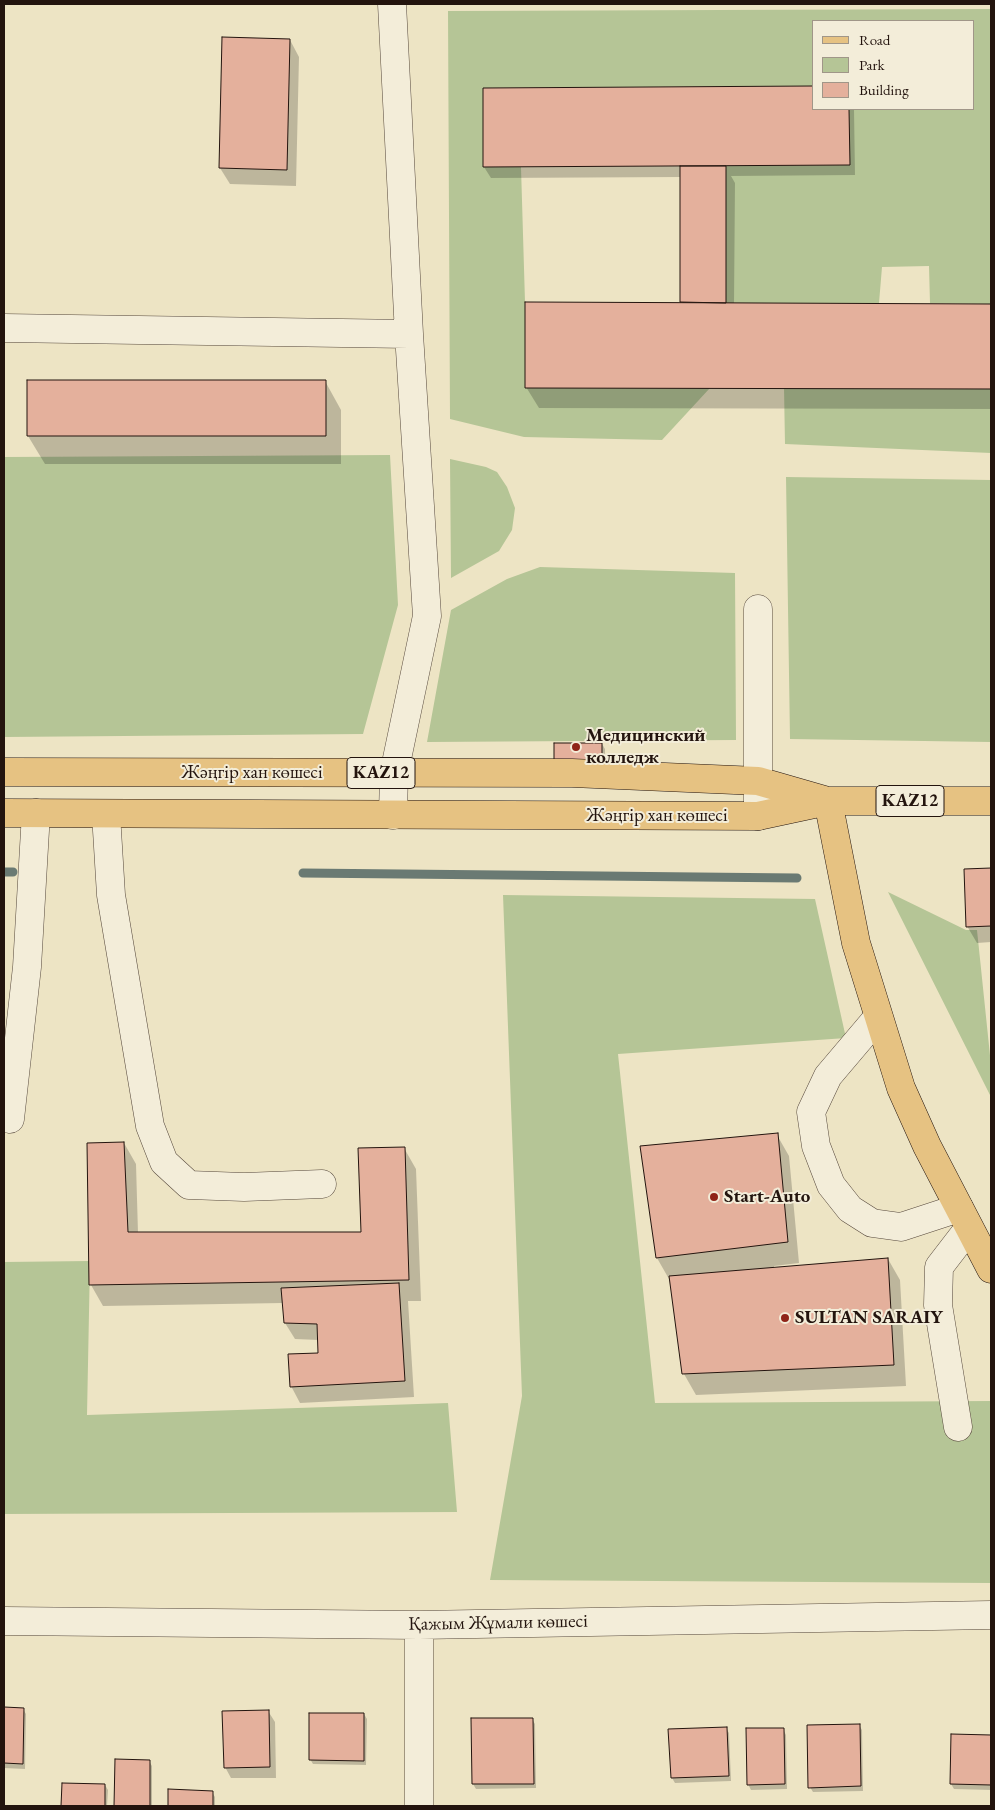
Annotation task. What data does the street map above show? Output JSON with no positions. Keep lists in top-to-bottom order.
{
  "streets": {
    "main road": ["Жәңгір хан көшесі", "KAZ12"],
    "street": ["Қажым Жұмали көшесі"]
  },
  "places": ["Медицинский колледж", "Start-Auto", "SULTAN SARAIY"],
  "legend": ["Road", "Park", "Building"]
}
